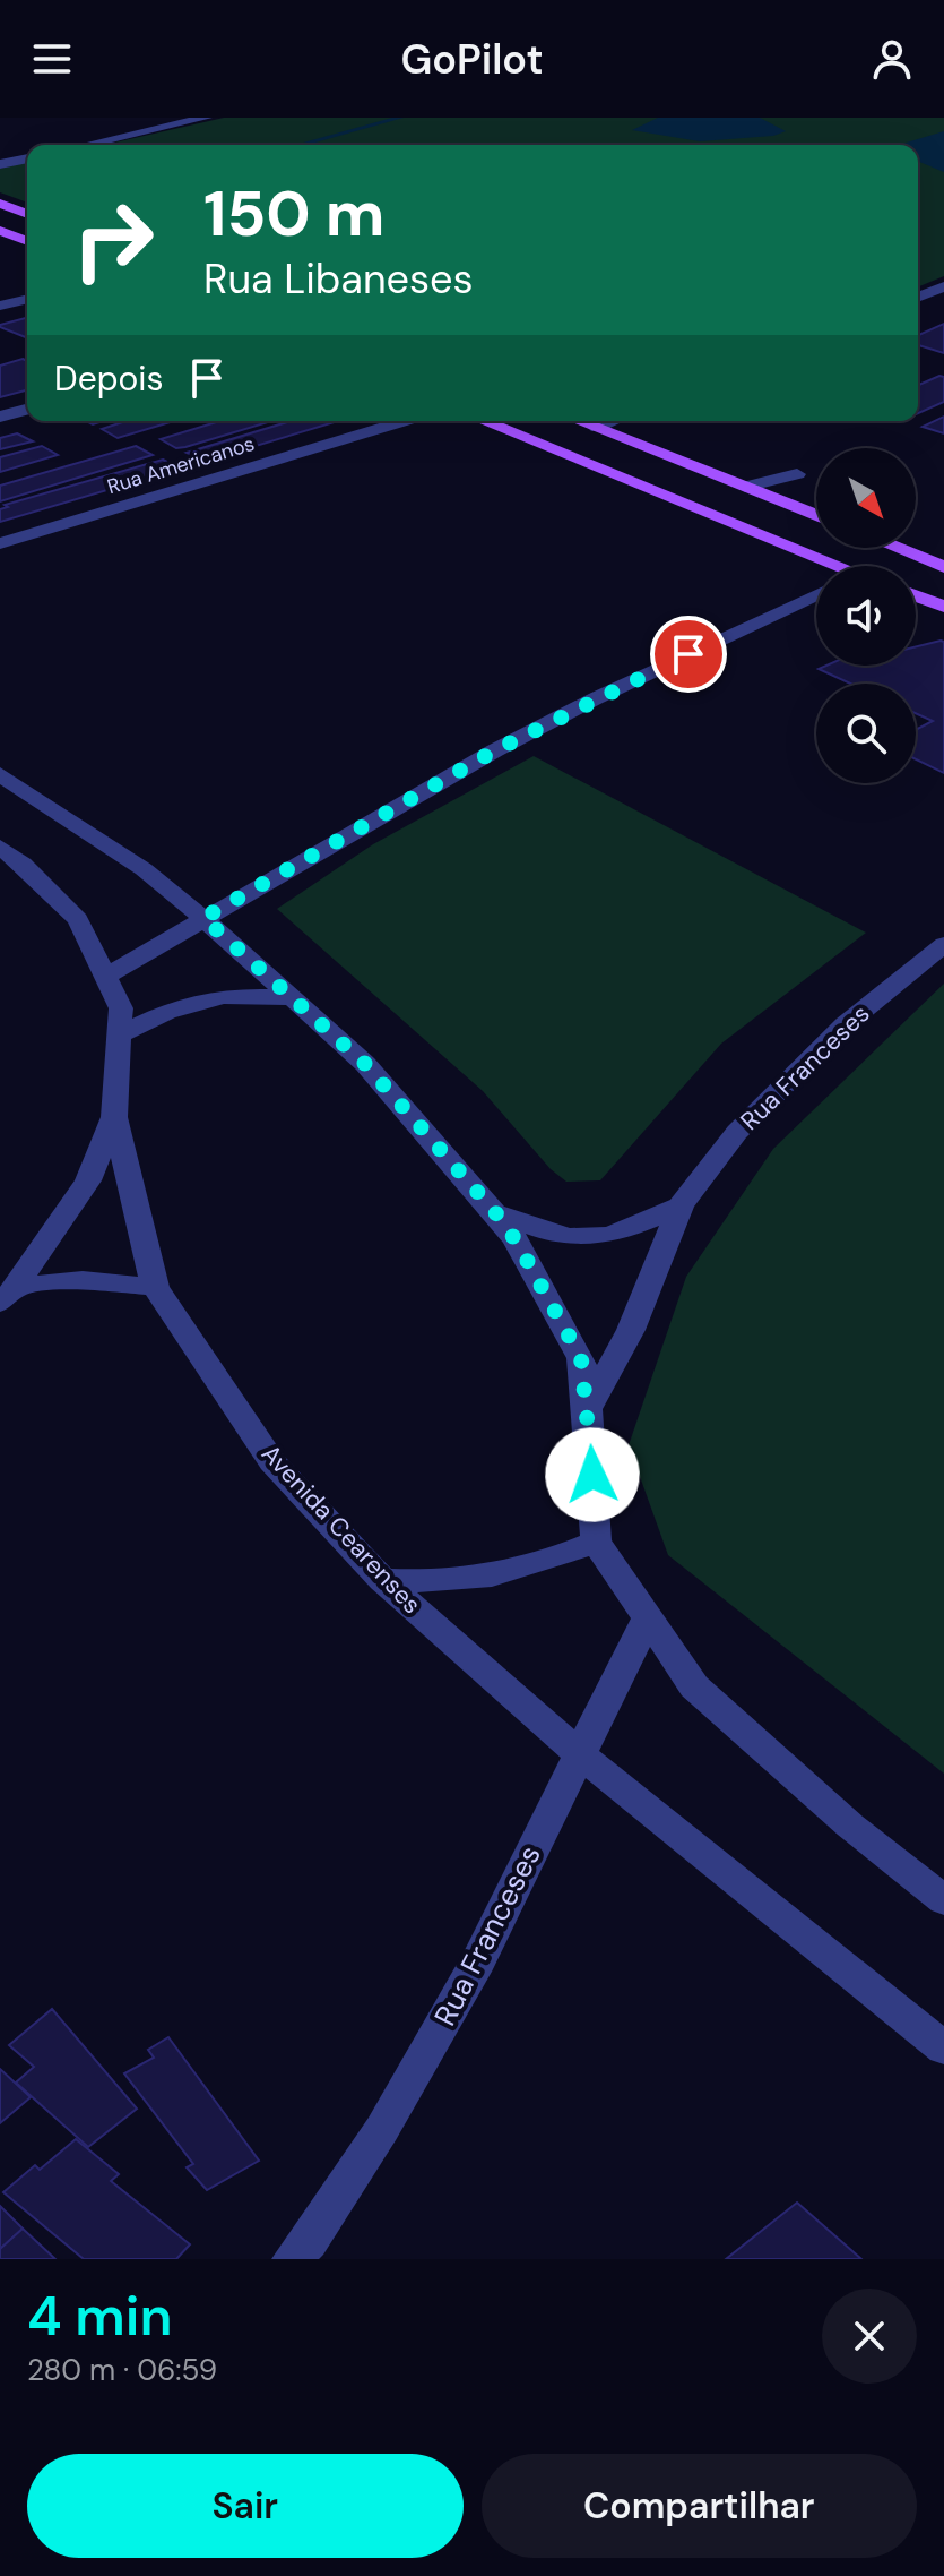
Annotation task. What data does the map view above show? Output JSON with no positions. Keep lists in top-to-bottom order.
{
  "streets": {
    "street": ["Rua Americanos", "Rua Franceses", "Avenida Cearenses"]
  },
  "crossings": [
    ["Rua Franceses", "Avenida Cearenses"]
  ],
  "north": "bottom right",
  "page": {
    "header": "GoPilot",
    "turn": ["150 m", "Rua Libaneses"],
    "then": "Depois",
    "heading": ["4 min", "280 m · 06:59"],
    "buttons": ["Sair", "Compartilhar"]
  }
}
